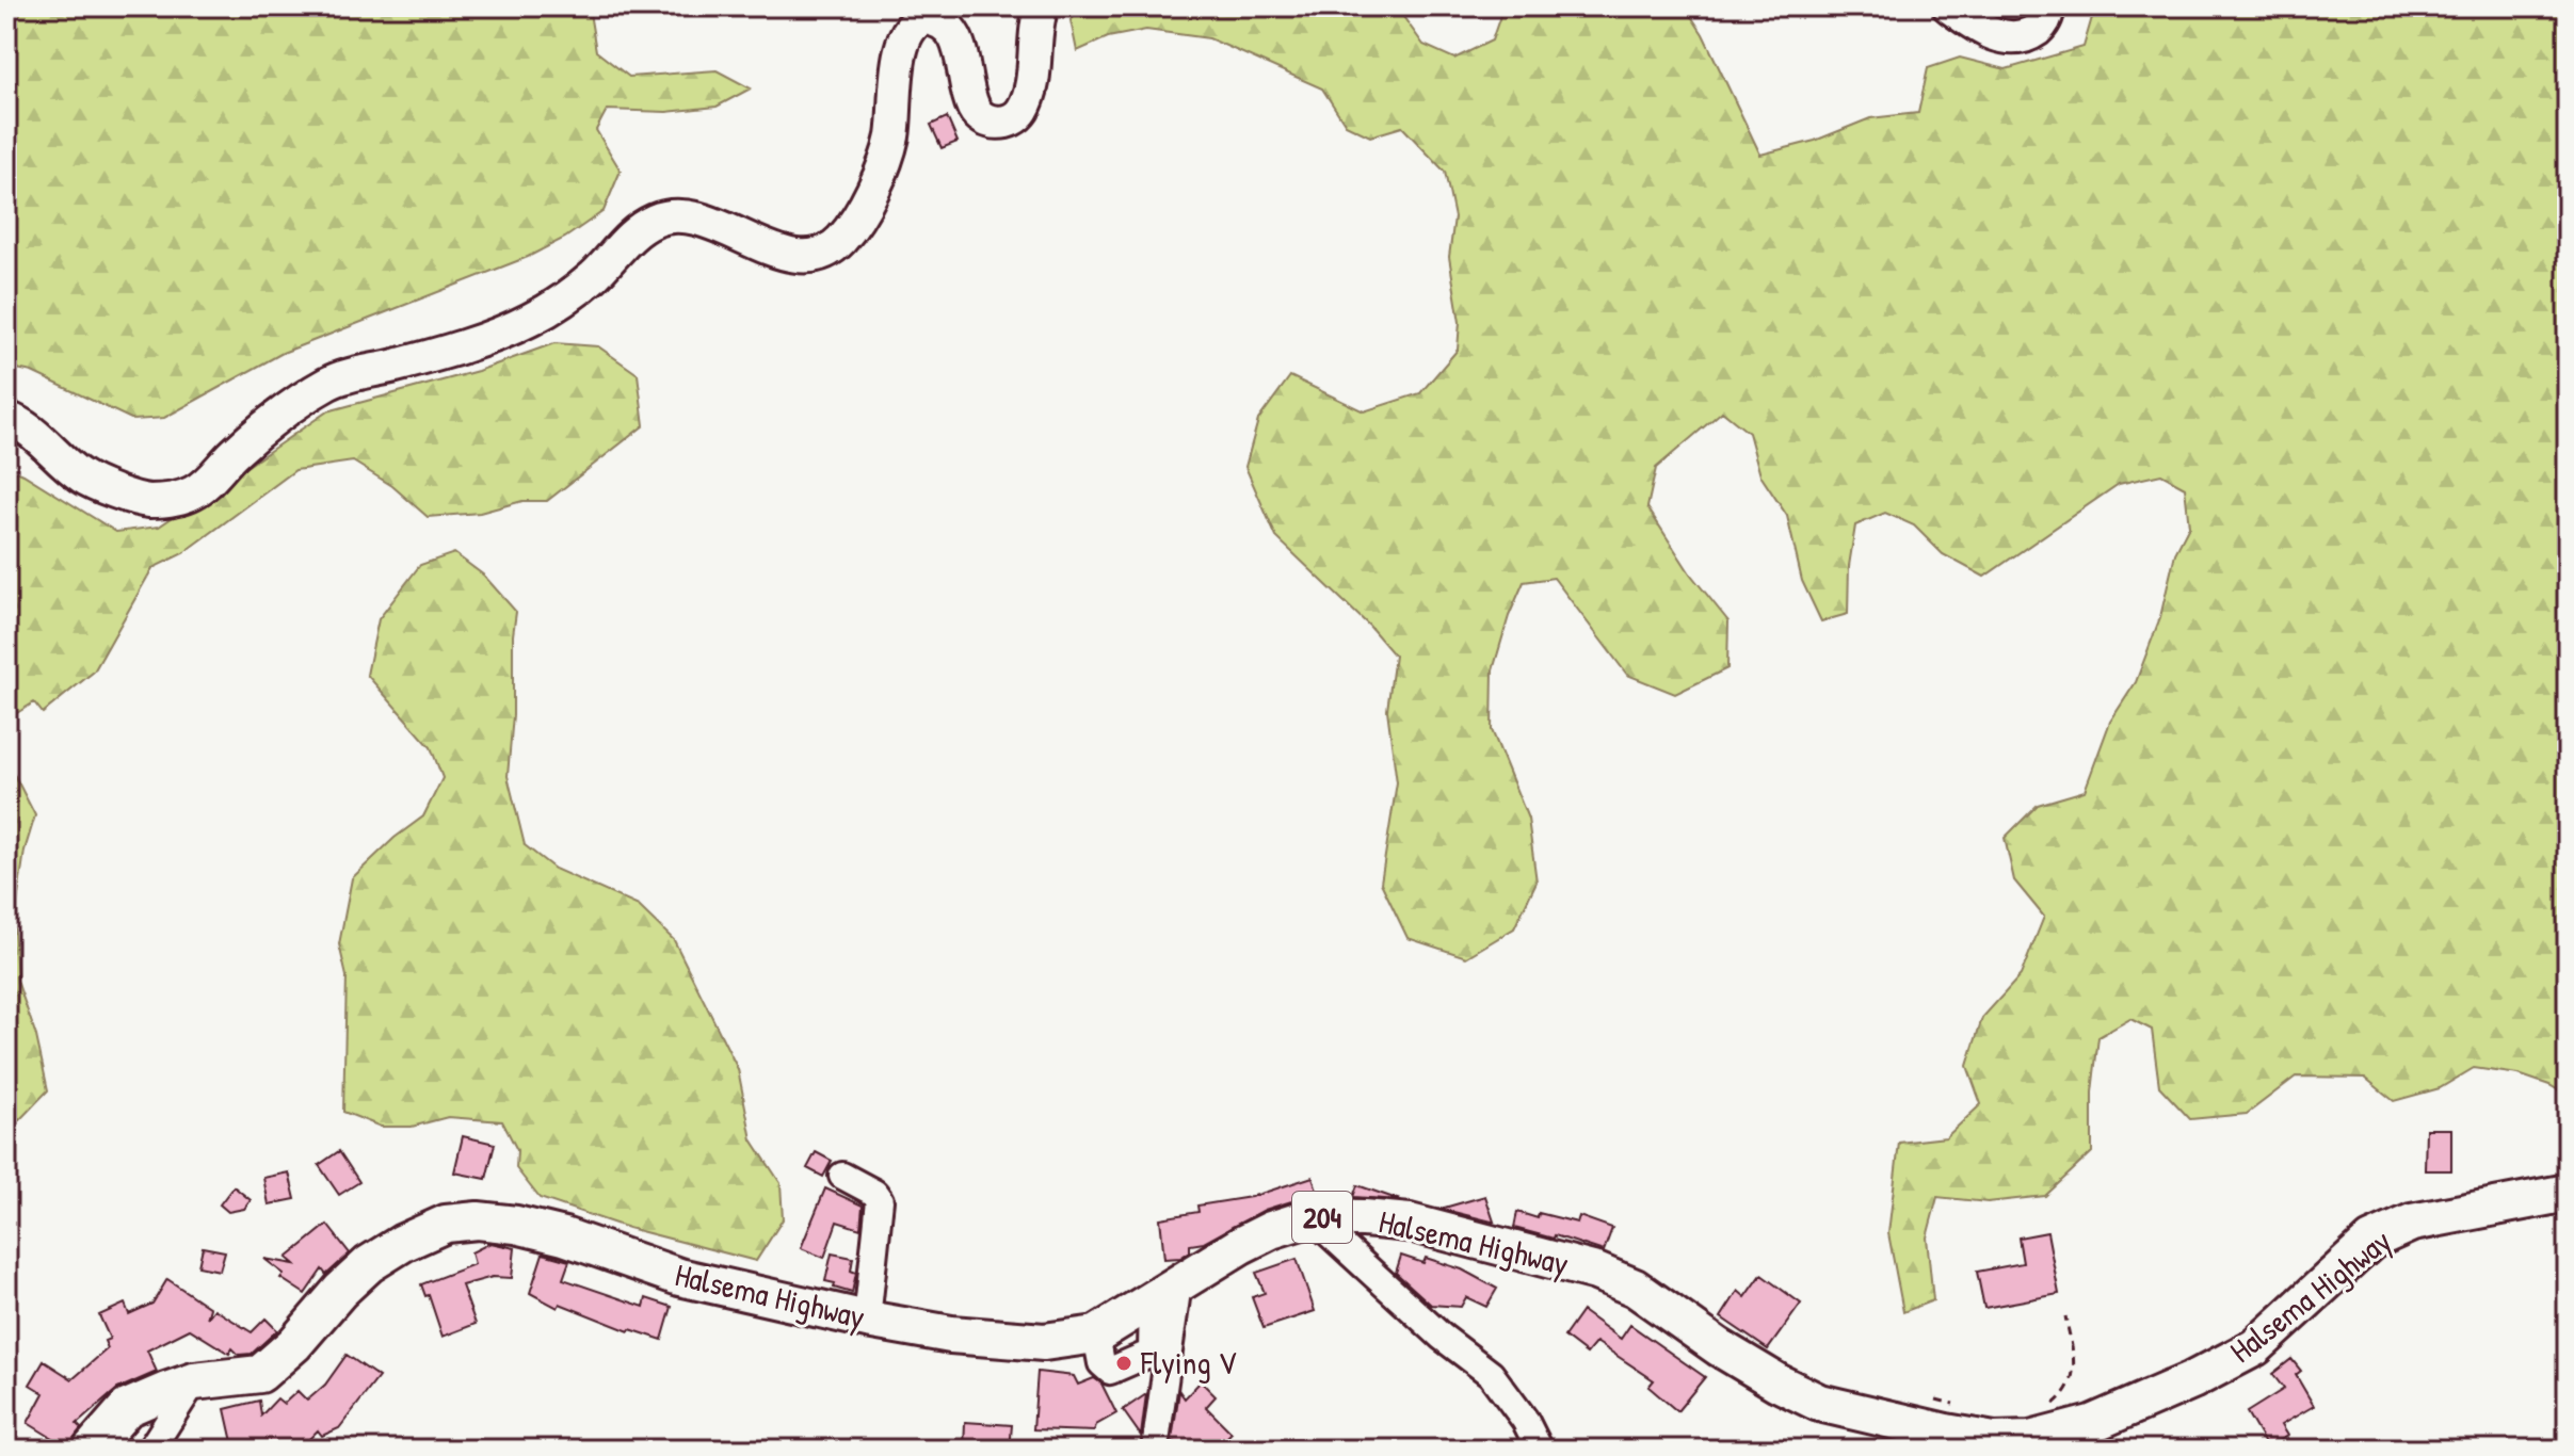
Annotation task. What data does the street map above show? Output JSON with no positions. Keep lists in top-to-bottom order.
{
  "streets": {
    "highway": ["204", "Halsema Highway"]
  },
  "places": ["Flying V"]
}
